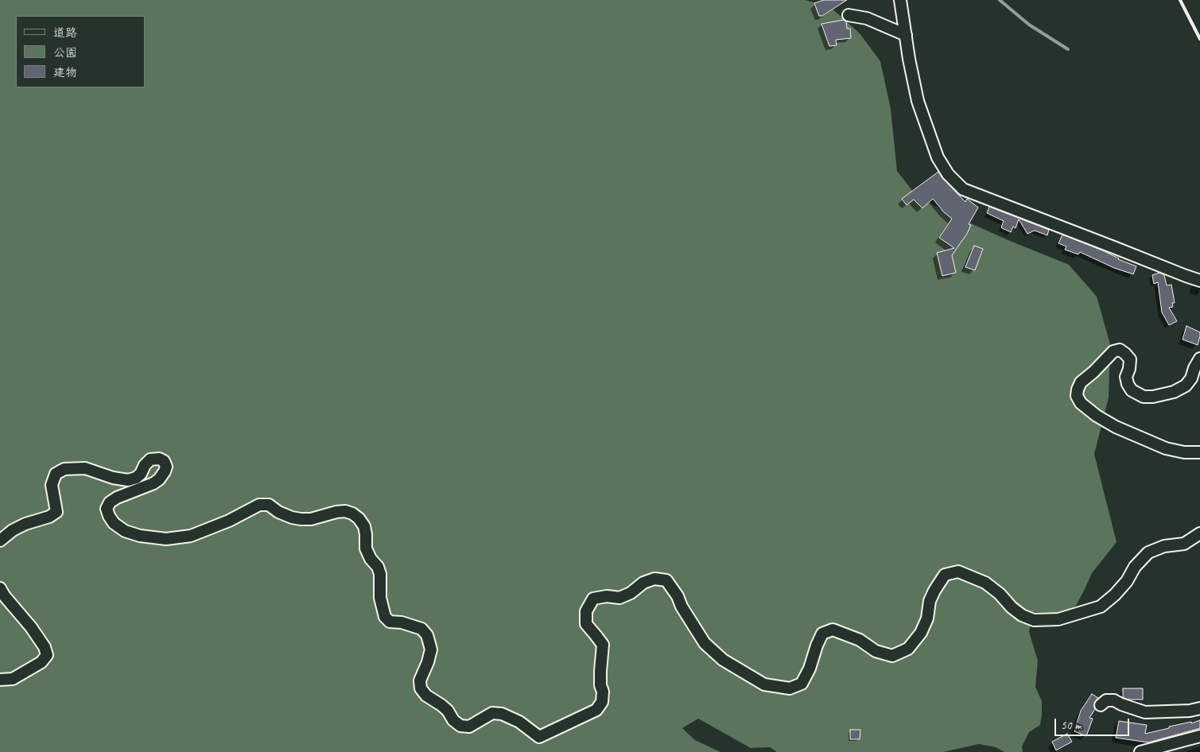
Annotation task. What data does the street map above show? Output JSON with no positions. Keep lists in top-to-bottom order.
{
  "legend": ["道路", "公園", "建物"],
  "scale_bar": "50 m"
}
